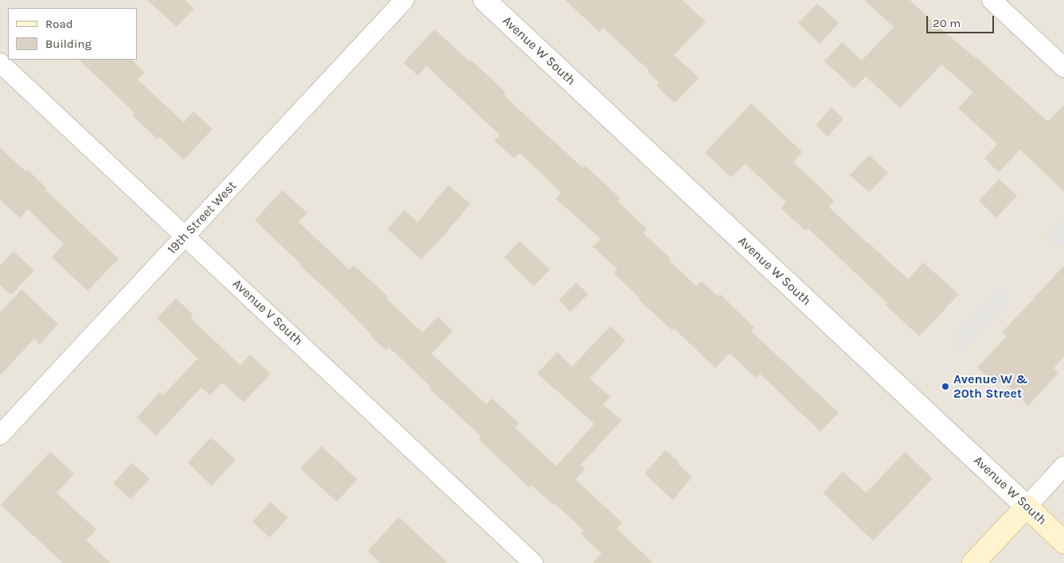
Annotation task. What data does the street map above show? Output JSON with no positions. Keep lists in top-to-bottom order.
{
  "streets": {
    "main road": ["Avenue W South"],
    "street": ["19th Street West", "Avenue V South"]
  },
  "crossings": [
    ["19th Street West", "Avenue V South"]
  ],
  "places": ["Avenue W & 20th Street"],
  "legend": ["Road", "Building"],
  "scale_bar": "20 m"
}
